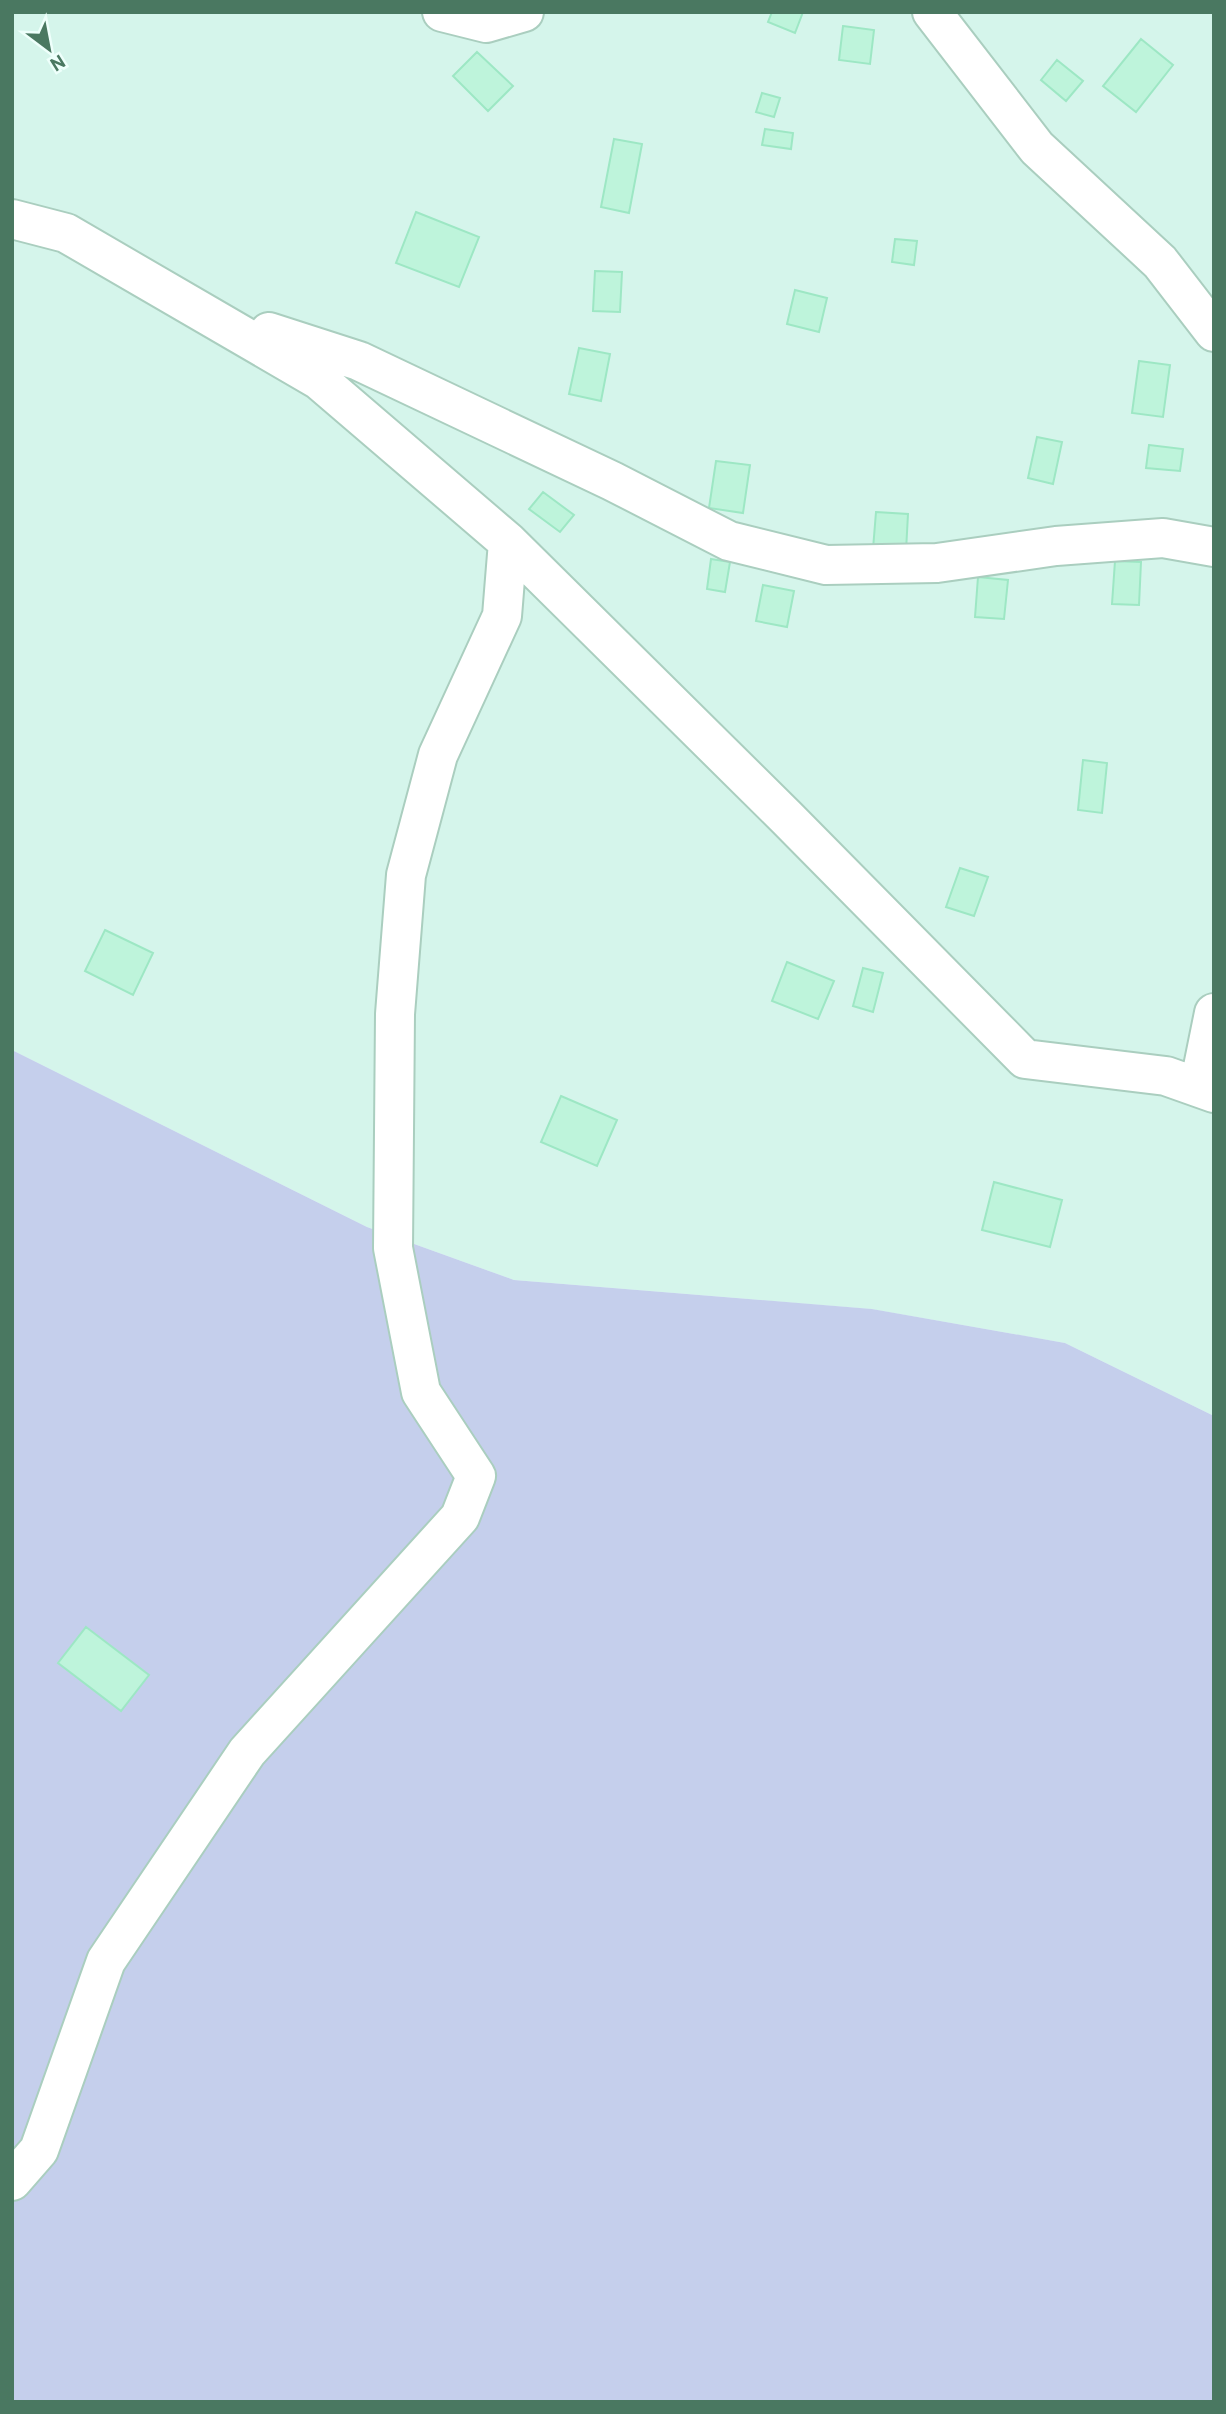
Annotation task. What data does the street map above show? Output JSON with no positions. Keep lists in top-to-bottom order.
{
  "north": "bottom right"
}
